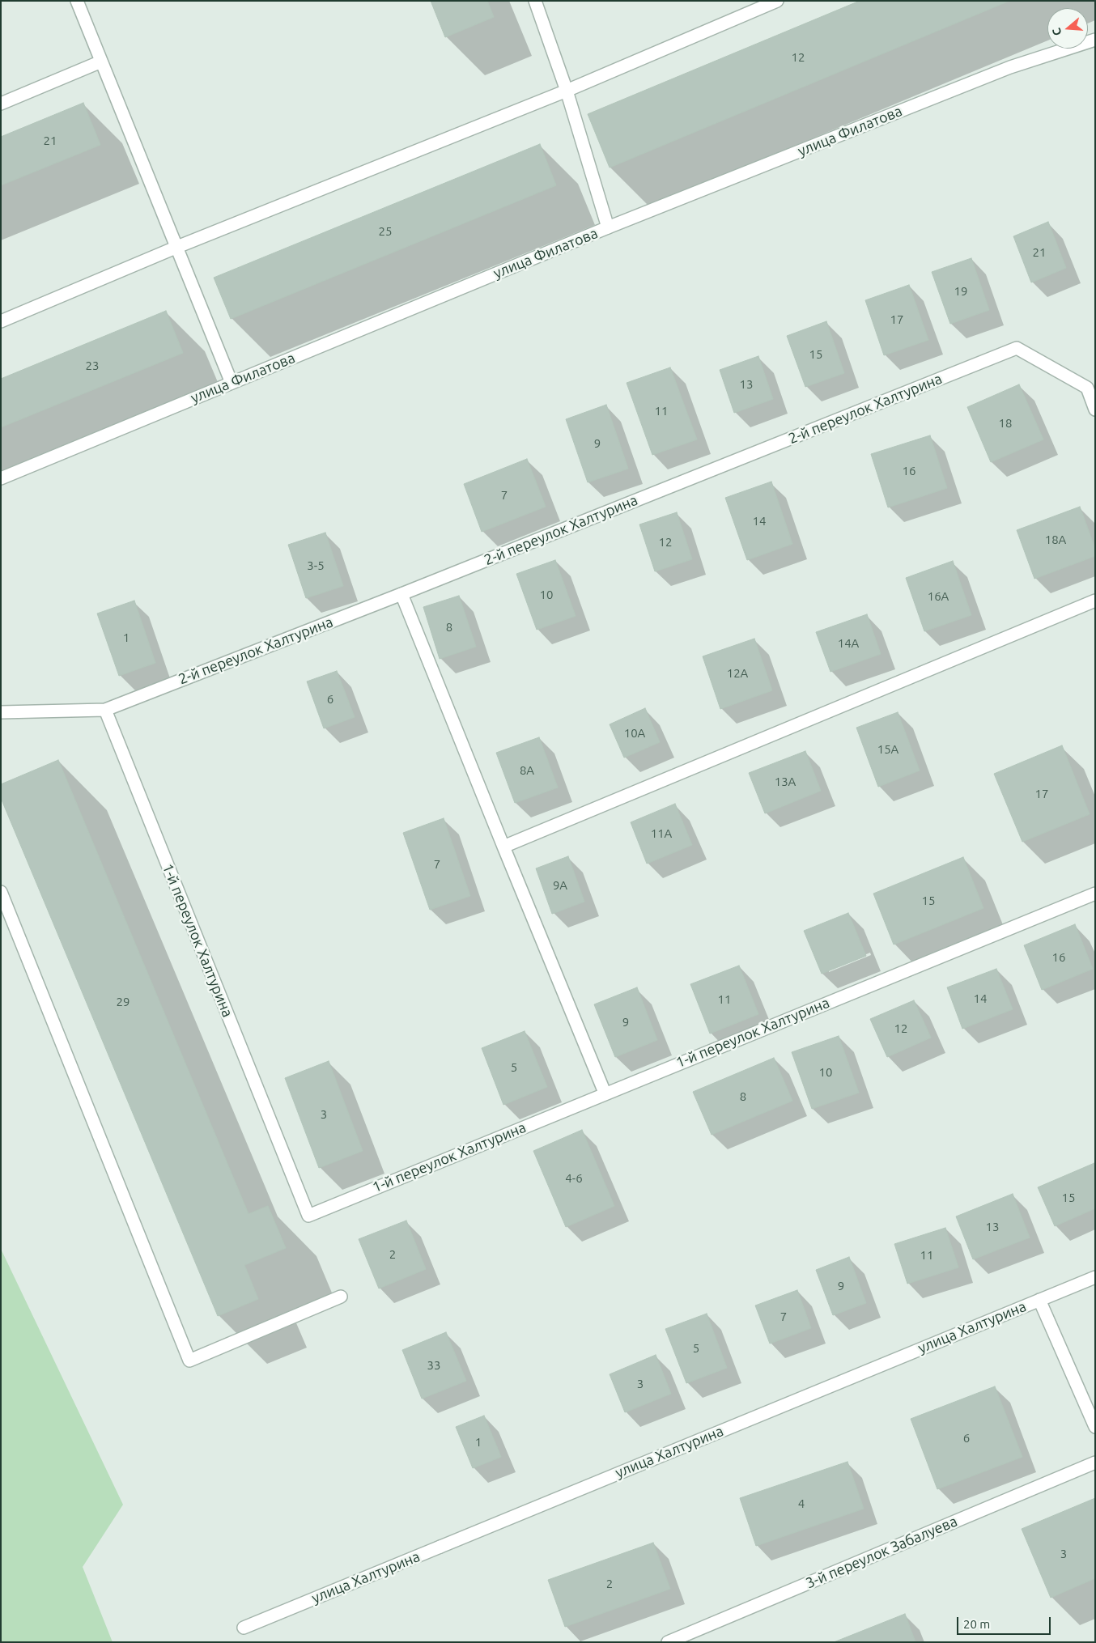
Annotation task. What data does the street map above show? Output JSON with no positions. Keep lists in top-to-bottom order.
{
  "streets": {
    "street": [
      "улица Филатова",
      "2-й переулок Халтурина",
      "1-й переулок Халтурина",
      "улица Халтурина",
      "3-й переулок Забалуева"
    ]
  },
  "crossings": [
    ["2-й переулок Халтурина", "1-й переулок Халтурина"]
  ],
  "house_numbers": [
    "12",
    "21",
    "25",
    "21",
    "19",
    "17",
    "15",
    "23",
    "13",
    "11",
    "18",
    "9",
    "16",
    "7",
    "14",
    "18А",
    "12",
    "3-5",
    "10",
    "16А",
    "8",
    "1",
    "14А",
    "12А",
    "6",
    "10А",
    "15А",
    "8А",
    "13А",
    "17",
    "11А",
    "7",
    "9А",
    "15",
    "16",
    "14",
    "11",
    "29",
    "9",
    "12",
    "5",
    "10",
    "8",
    "3",
    "4-6",
    "15",
    "13",
    "2",
    "11",
    "9",
    "7",
    "5",
    "33",
    "3",
    "6",
    "1",
    "4",
    "3",
    "2"
  ],
  "scale_bar": "20 m",
  "north": "left"
}
